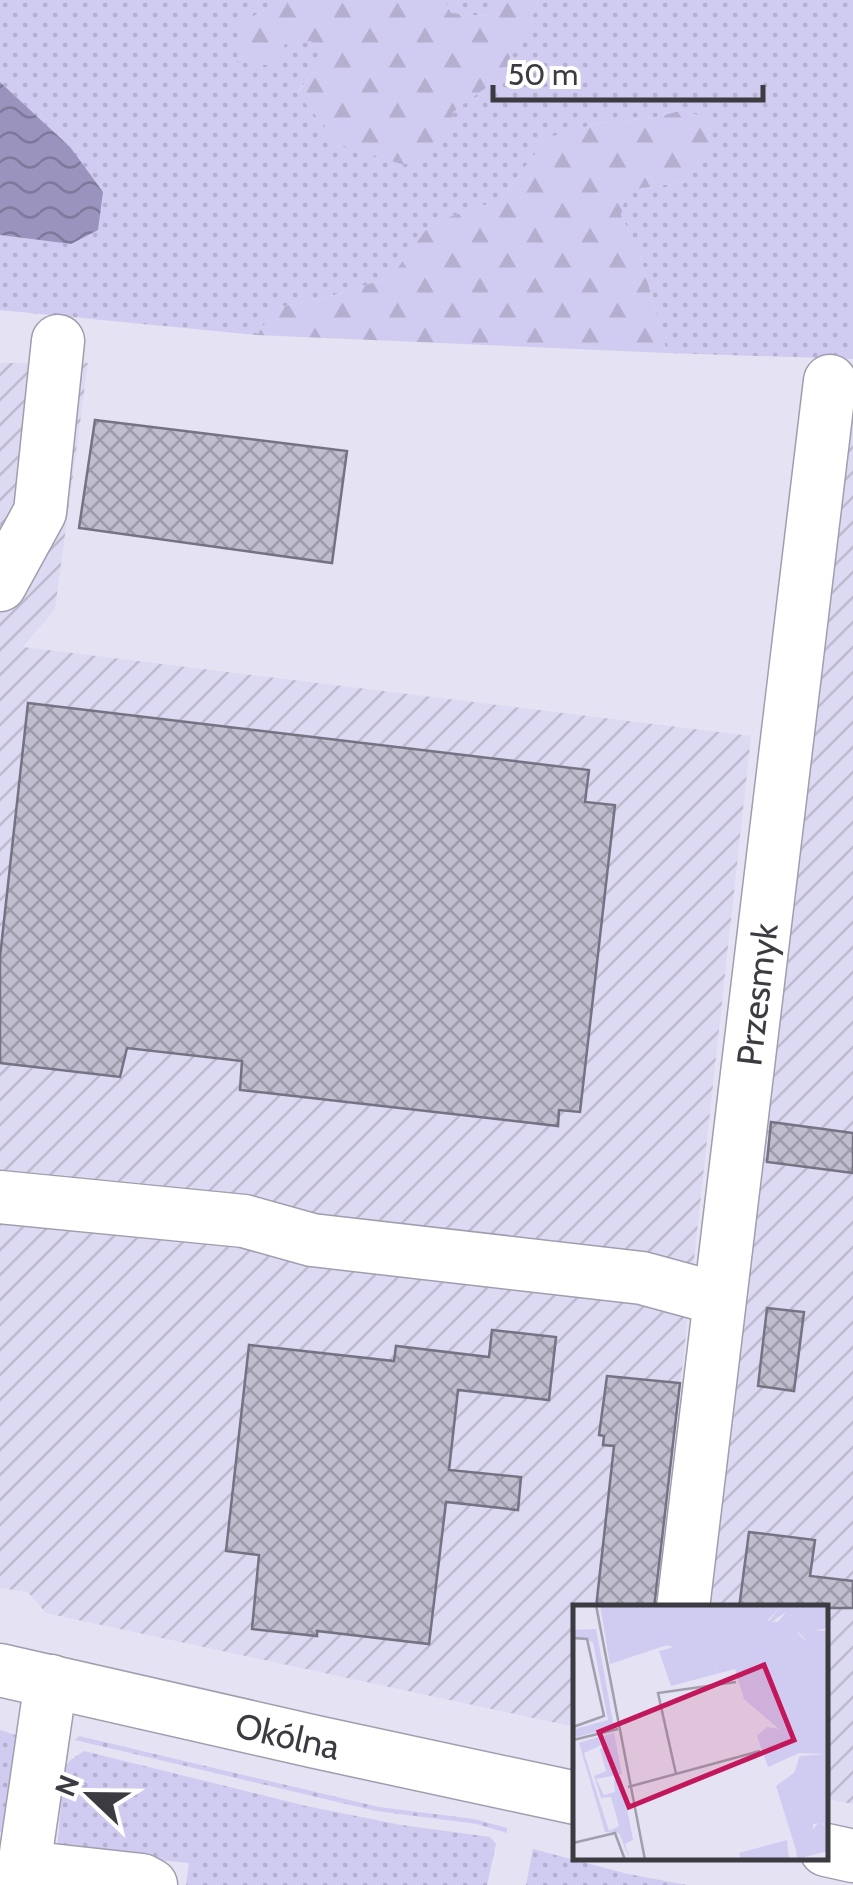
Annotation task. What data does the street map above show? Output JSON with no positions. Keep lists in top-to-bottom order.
{
  "streets": {
    "street": ["Przesmyk", "Okólna"]
  },
  "scale_bar": "50 m",
  "north": "left"
}
